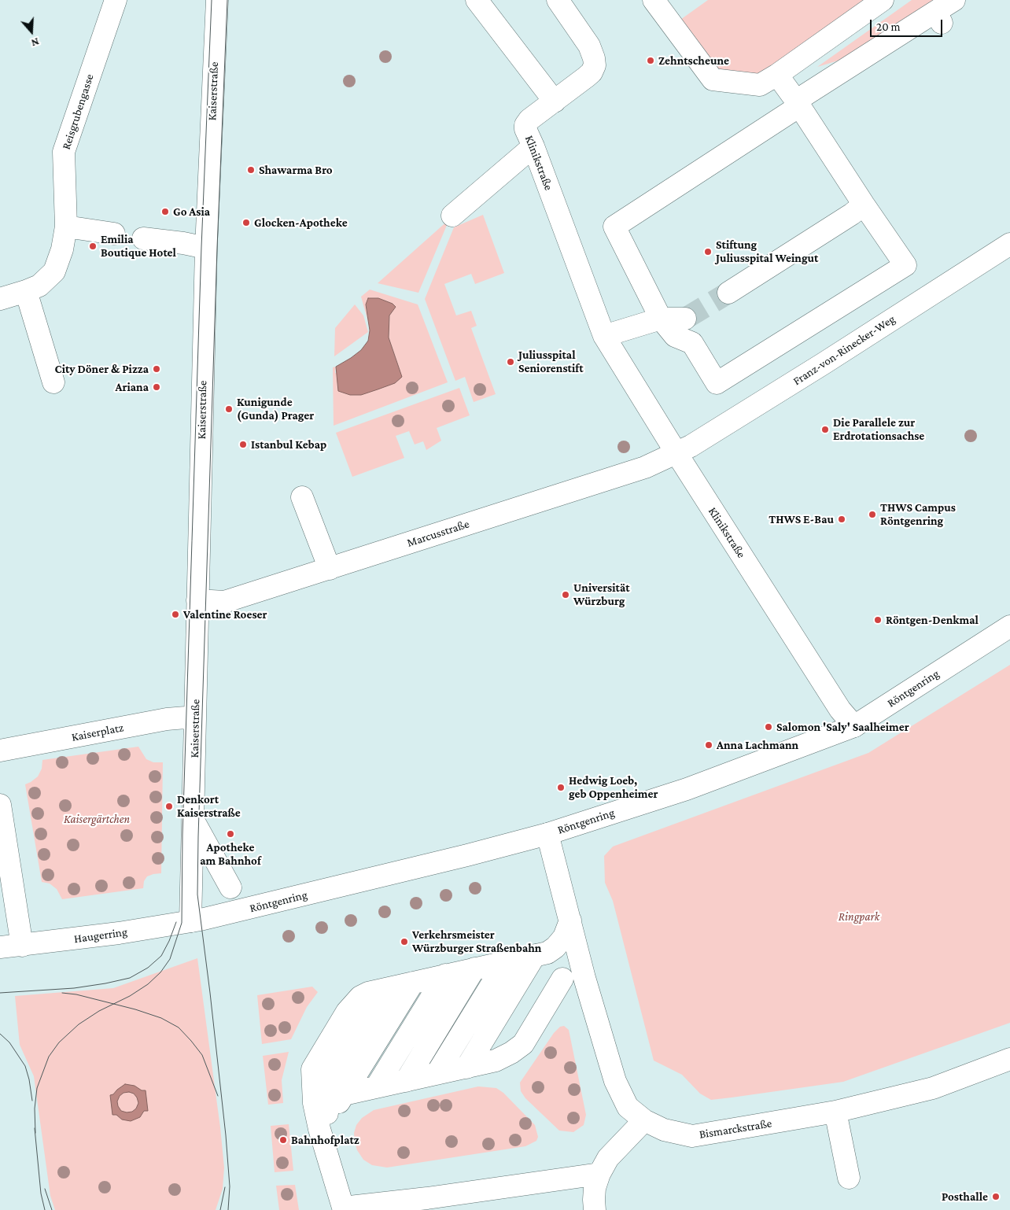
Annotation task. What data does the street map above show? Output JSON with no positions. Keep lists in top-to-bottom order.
{
  "streets": {
    "street": [
      "Kaiserstraße",
      "Reisgrubengasse",
      "Klinikstraße",
      "Franz-von-Rinecker-Weg",
      "Marcusstraße",
      "Röntgenring",
      "Kaiserplatz",
      "Haugerring",
      "Bismarckstraße"
    ]
  },
  "crossings": [
    ["Kaiserstraße", "Marcusstraße"],
    ["Kaiserstraße", "Röntgenring"],
    ["Kaiserstraße", "Kaiserplatz"],
    ["Kaiserstraße", "Haugerring"],
    ["Klinikstraße", "Franz-von-Rinecker-Weg"],
    ["Klinikstraße", "Marcusstraße"],
    ["Klinikstraße", "Röntgenring"],
    ["Franz-von-Rinecker-Weg", "Marcusstraße"],
    ["Röntgenring", "Haugerring"],
    ["Röntgenring", "Bismarckstraße"]
  ],
  "parks": ["Kaisergärtchen", "Ringpark"],
  "places": [
    "Zehntscheune",
    "Shawarma Bro",
    "Go Asia",
    "Glocken-Apotheke",
    "Emilia Boutique Hotel",
    "Stiftung Juliusspital Weingut",
    "Juliusspital Seniorenstift",
    "City Döner & Pizza",
    "Ariana",
    "Kunigunde (Gunda) Prager",
    "Die Parallele zur Erdrotationsachse",
    "Istanbul Kebap",
    "THWS Campus Röntgenring",
    "THWS E-Bau",
    "Universität Würzburg",
    "Valentine Roeser",
    "Röntgen-Denkmal",
    "Salomon 'Saly' Saalheimer",
    "Anna Lachmann",
    "Hedwig Loeb, geb Oppenheimer",
    "Denkort Kaiserstraße",
    "Apotheke am Bahnhof",
    "Verkehrsmeister Würzburger Straßenbahn",
    "Bahnhofplatz",
    "Posthalle"
  ],
  "scale_bar": "20 m",
  "north": "bottom"
}
